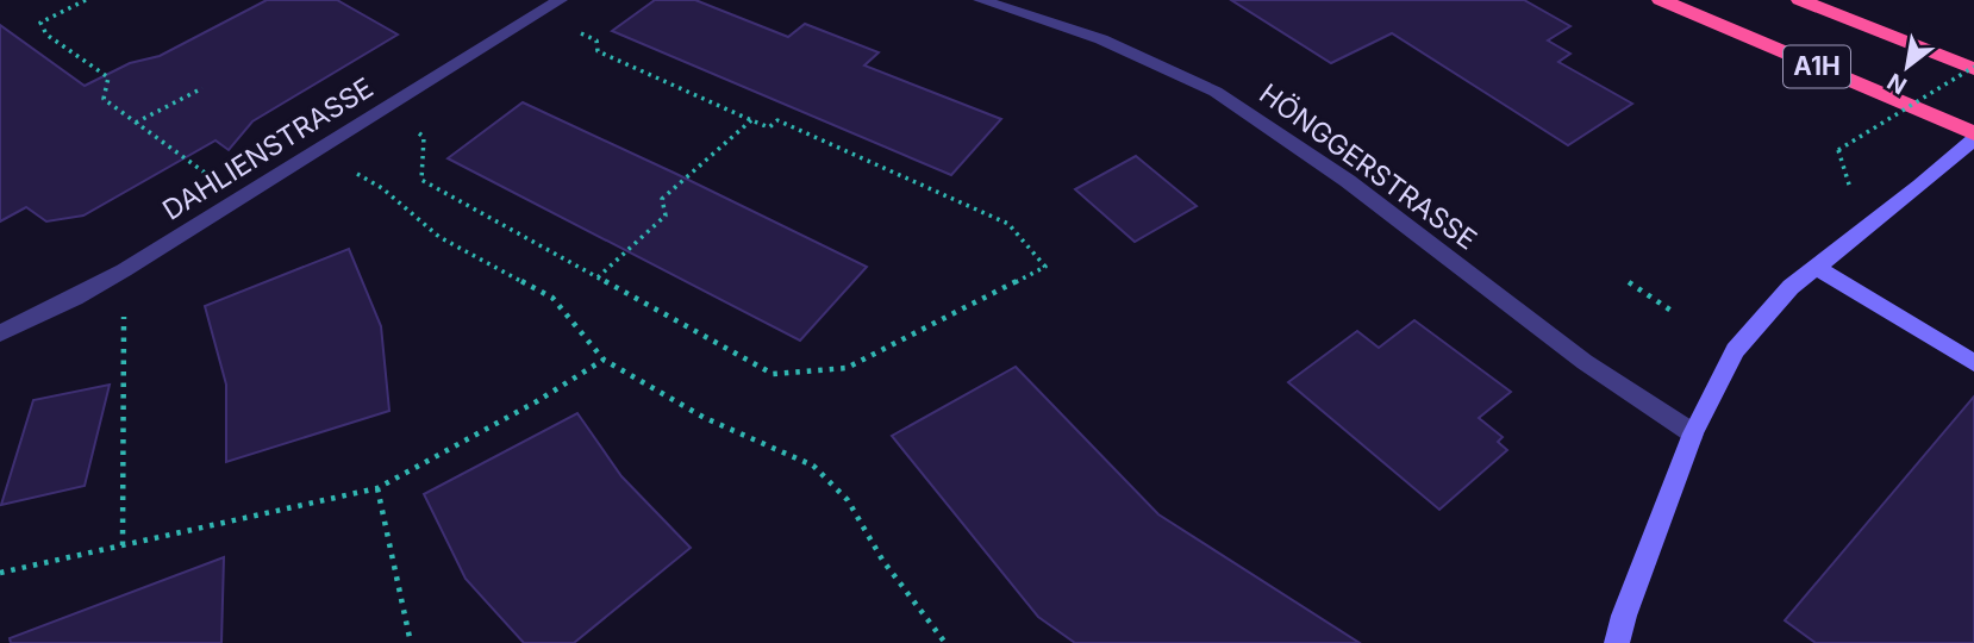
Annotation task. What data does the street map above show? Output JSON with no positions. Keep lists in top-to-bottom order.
{
  "streets": {
    "highway": ["A1H"],
    "street": ["DAHLIENSTRASSE", "HÖNGGERSTRASSE"]
  },
  "north": "bottom left"
}
